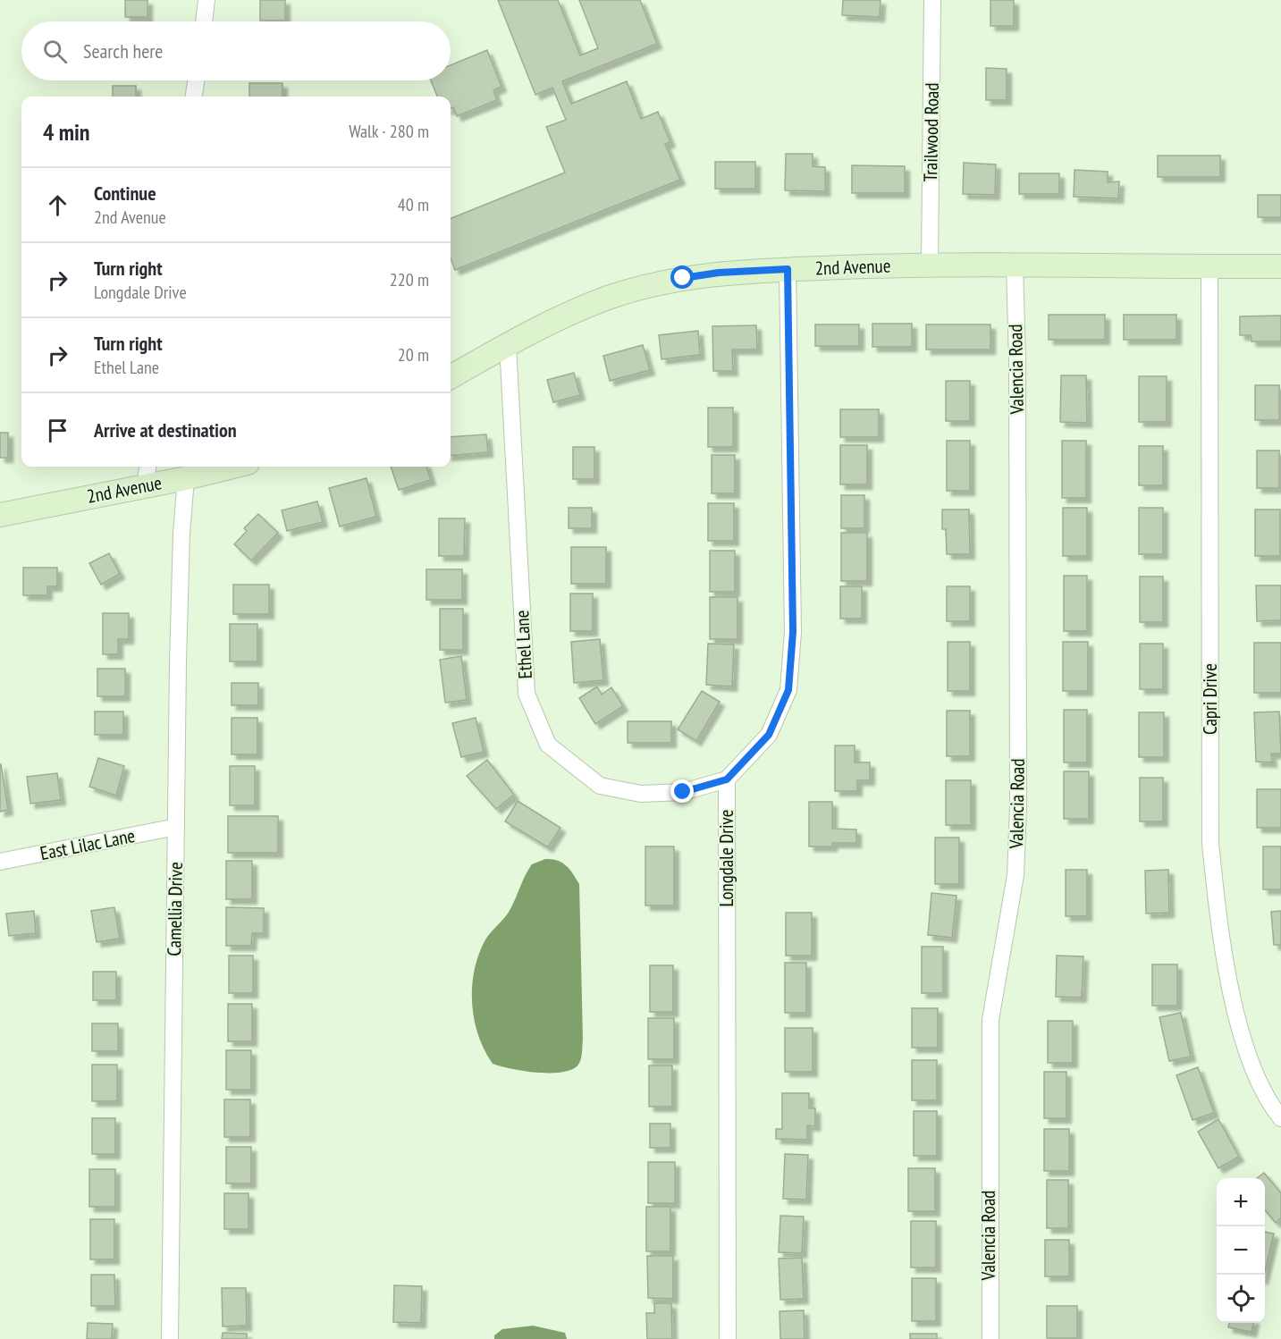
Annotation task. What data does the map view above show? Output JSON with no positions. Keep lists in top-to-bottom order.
{
  "streets": {
    "street": [
      "Trailwood Road",
      "2nd Avenue",
      "Valencia Road",
      "Ethel Lane",
      "Capri Drive",
      "East Lilac Lane",
      "Longdale Drive",
      "Camellia Drive"
    ]
  },
  "crossings": [
    ["Trailwood Road", "2nd Avenue"],
    ["2nd Avenue", "Valencia Road"],
    ["2nd Avenue", "Ethel Lane"],
    ["2nd Avenue", "Capri Drive"],
    ["2nd Avenue", "Camellia Drive"],
    ["Ethel Lane", "Longdale Drive"],
    ["East Lilac Lane", "Camellia Drive"]
  ],
  "page": {
    "search": "Search here",
    "heading": ["4 min", "Walk · 280 m"],
    "list": [
      ["Continue", "2nd Avenue", "40 m"],
      ["Turn right", "Longdale Drive", "220 m"],
      ["Turn right", "Ethel Lane", "20 m"],
      "Arrive at destination"
    ],
    "map_buttons": ["+", "−"]
  }
}
